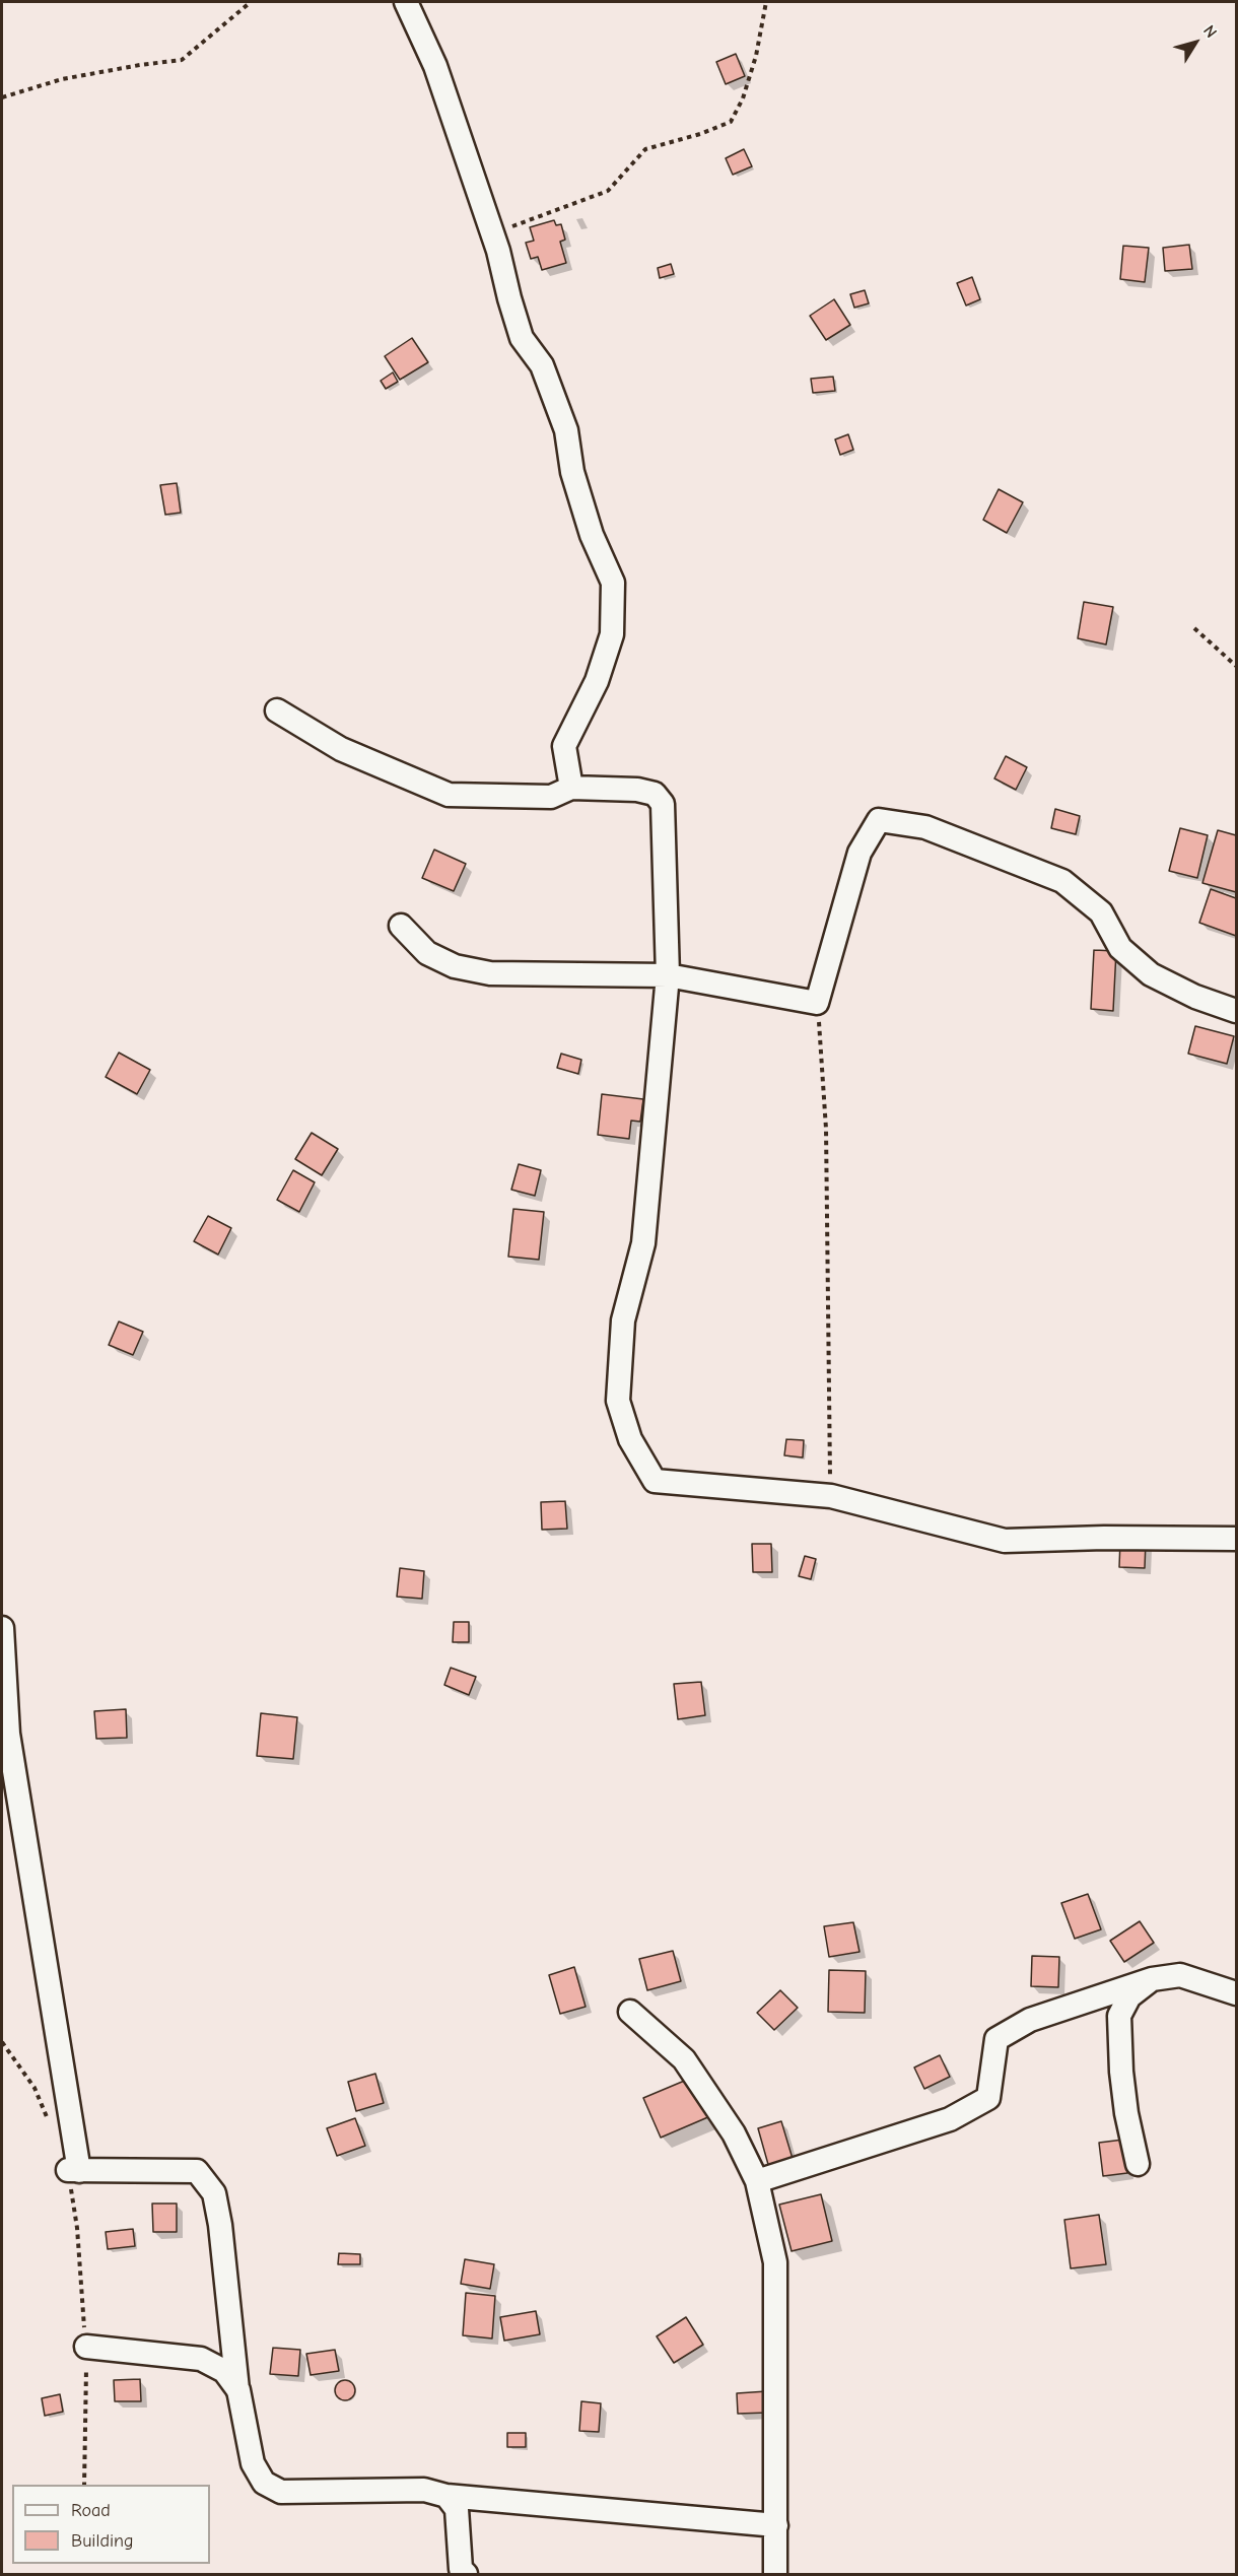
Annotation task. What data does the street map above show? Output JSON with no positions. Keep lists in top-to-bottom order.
{
  "legend": ["Road", "Building"],
  "north": "top right"
}
